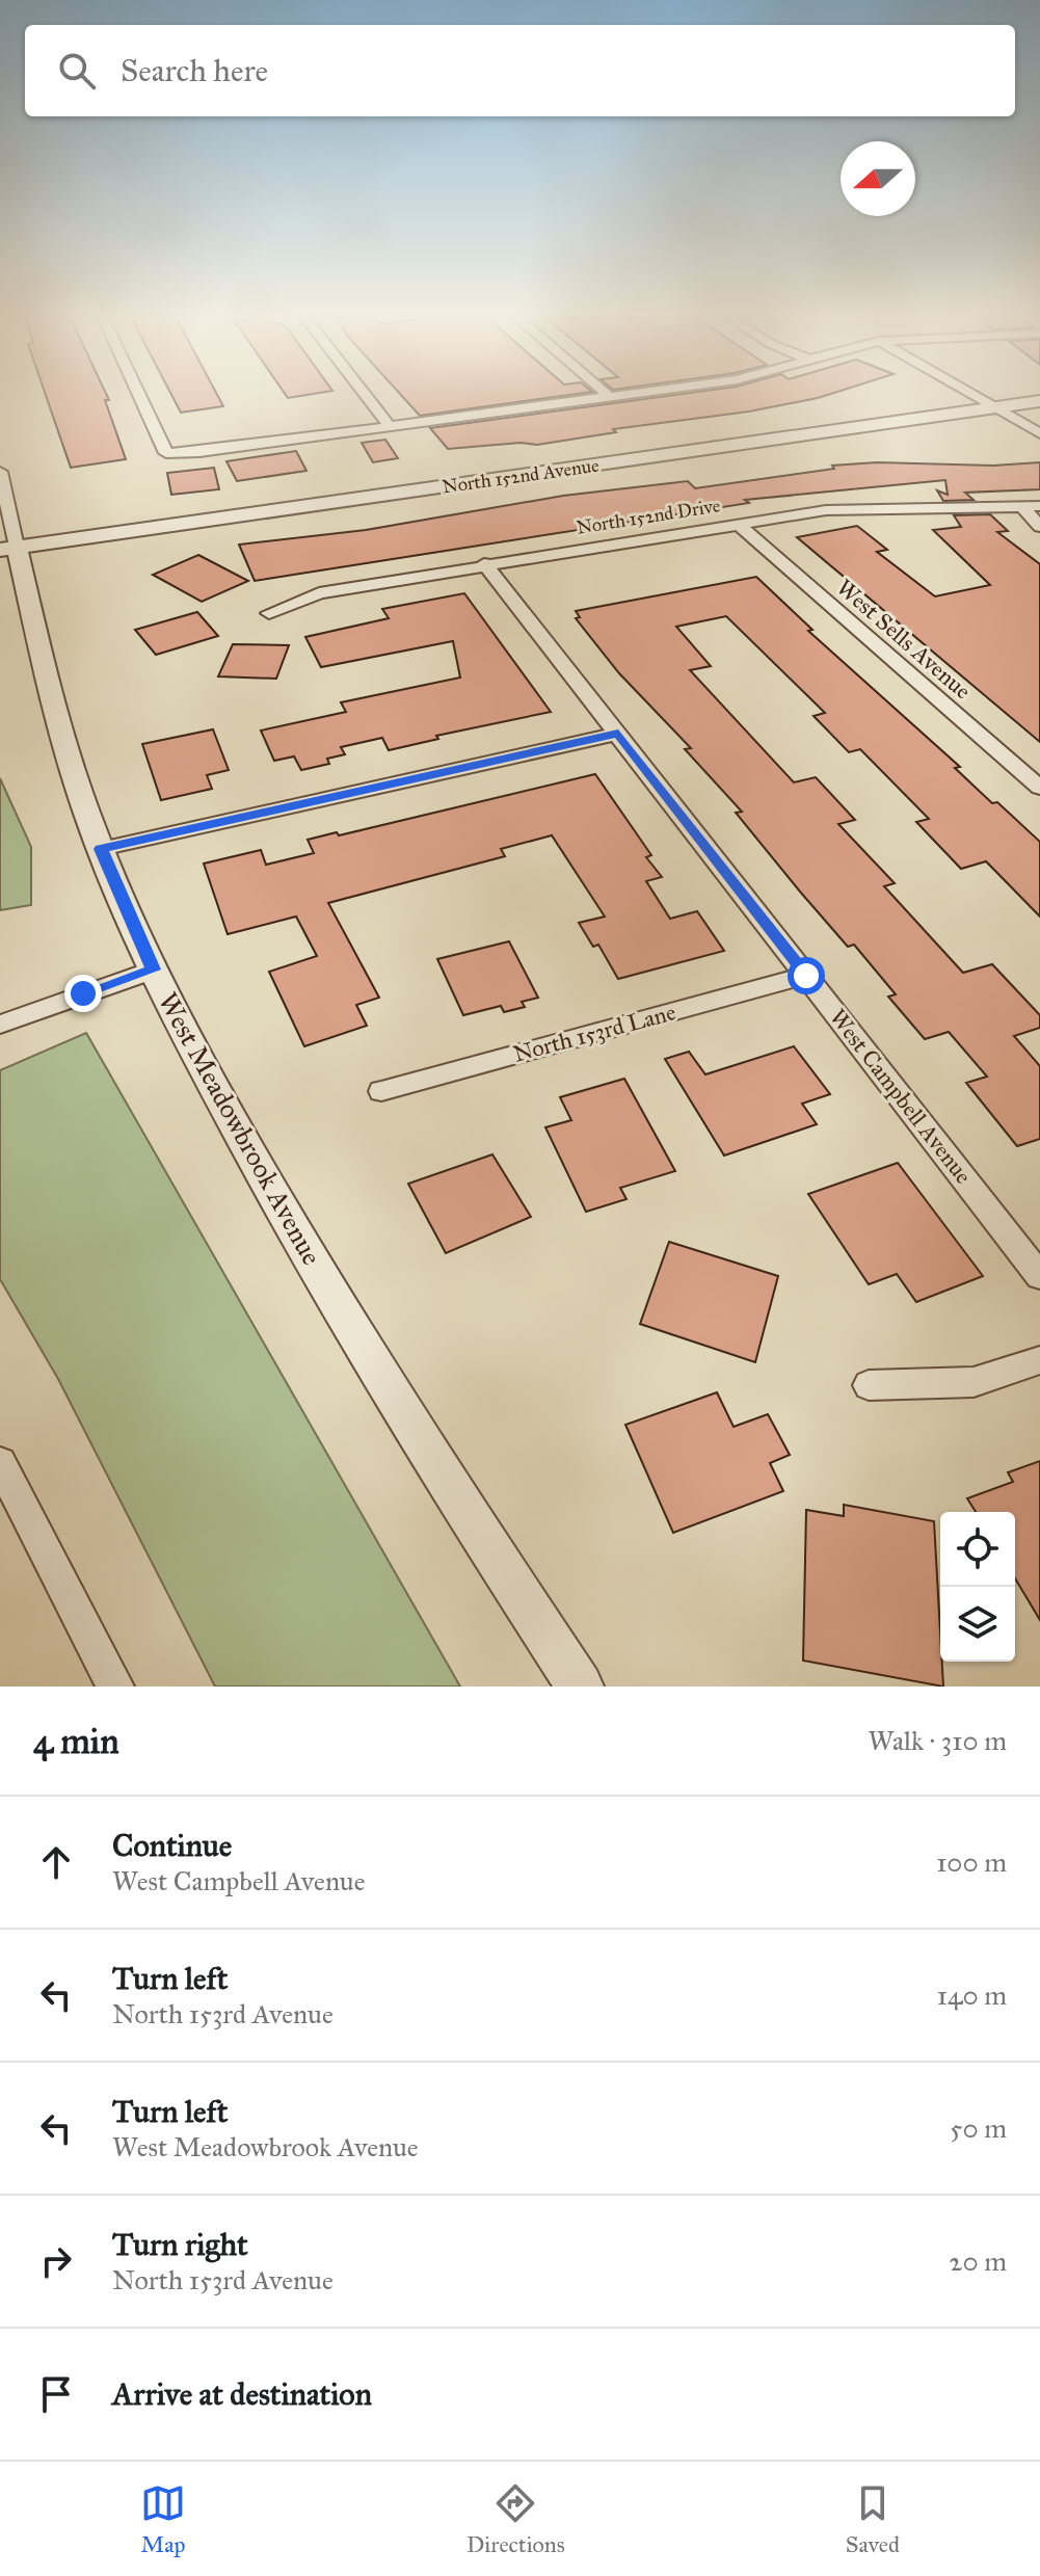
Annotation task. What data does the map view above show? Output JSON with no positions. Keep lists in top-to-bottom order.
{
  "streets": {
    "street": [
      "North 152nd Avenue",
      "North 152nd Drive",
      "West Sells Avenue",
      "North 153rd Lane",
      "West Campbell Avenue",
      "West Meadowbrook Avenue"
    ]
  },
  "crossings": [
    ["North 152nd Avenue", "West Meadowbrook Avenue"],
    ["North 152nd Drive", "West Sells Avenue"],
    ["North 152nd Drive", "West Campbell Avenue"],
    ["North 153rd Lane", "West Campbell Avenue"]
  ],
  "north": "left",
  "page": {
    "search": "Search here",
    "heading": ["4 min", "Walk · 310 m"],
    "list": [
      ["Continue", "West Campbell Avenue", "100 m"],
      ["Turn left", "North 153rd Avenue", "140 m"],
      ["Turn left", "West Meadowbrook Avenue", "50 m"],
      ["Turn right", "North 153rd Avenue", "20 m"],
      "Arrive at destination"
    ],
    "nav": ["Map", "Directions", "Saved"]
  }
}
